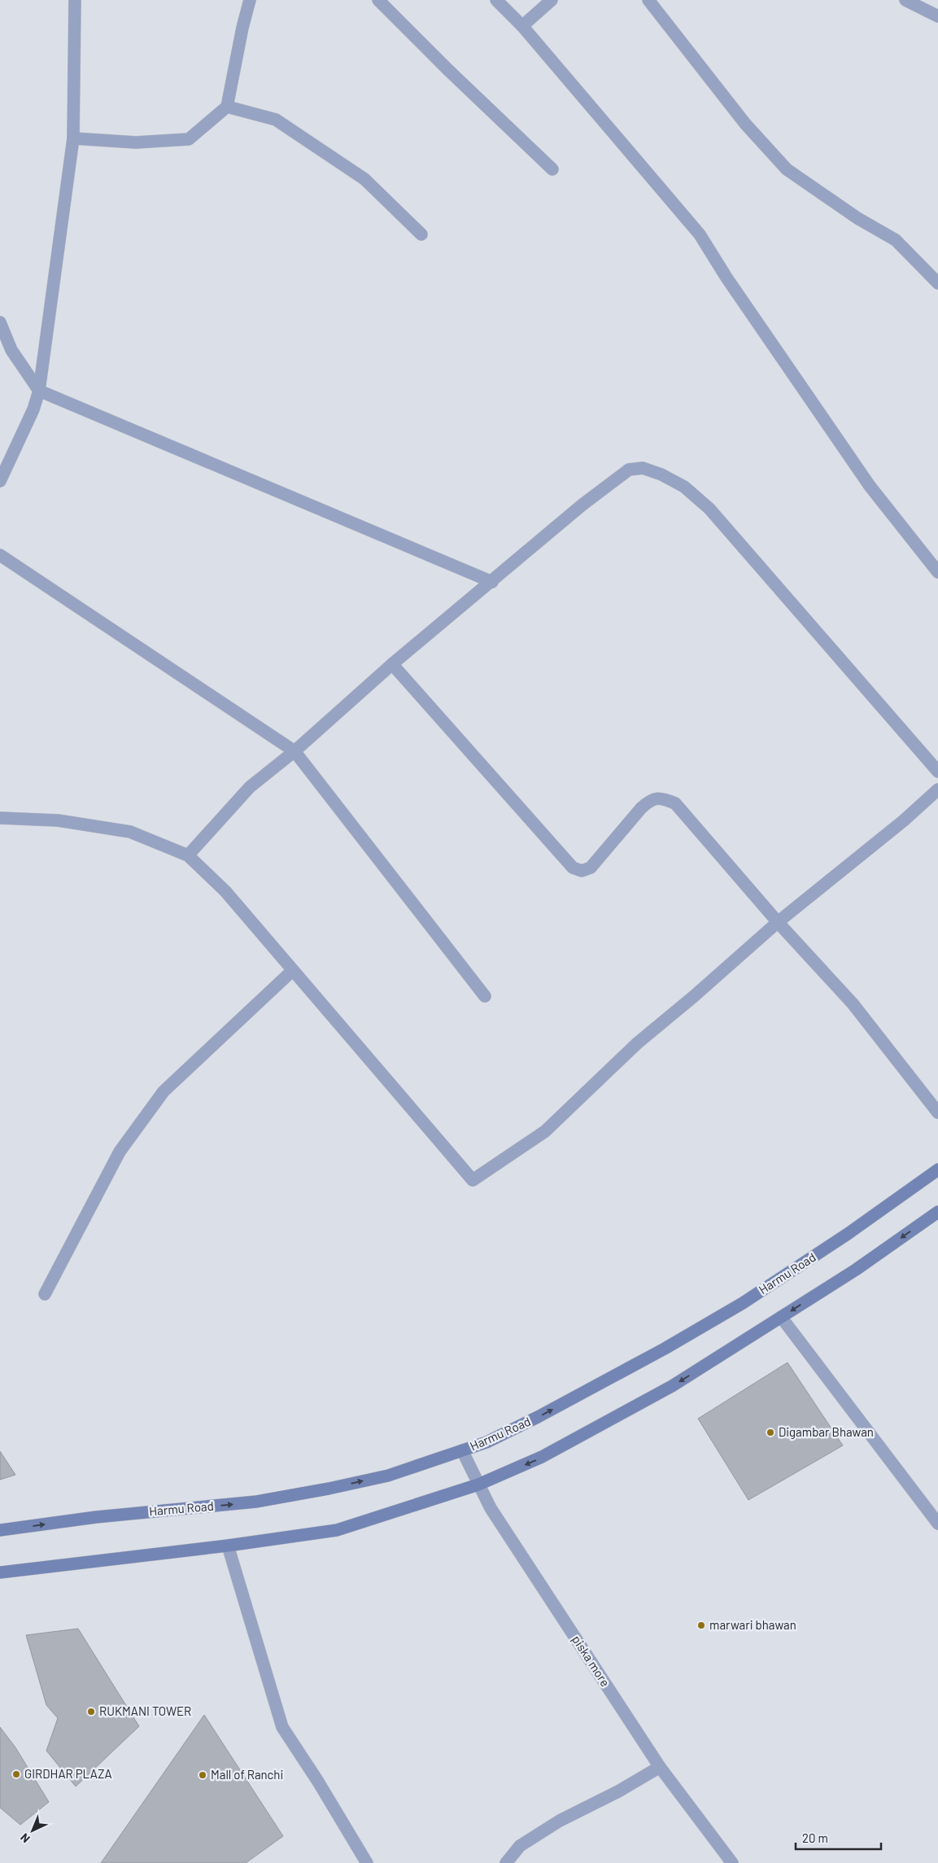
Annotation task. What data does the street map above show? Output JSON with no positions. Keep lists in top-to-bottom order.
{
  "streets": {
    "main road": ["Harmu Road"],
    "street": ["piska more"]
  },
  "crossings": [
    ["Harmu Road", "piska more"]
  ],
  "places": [
    "Digambar Bhawan",
    "marwari bhawan",
    "RUKMANI TOWER",
    "GIRDHAR PLAZA",
    "Mall of Ranchi"
  ],
  "scale_bar": "20 m",
  "north": "bottom left"
}
